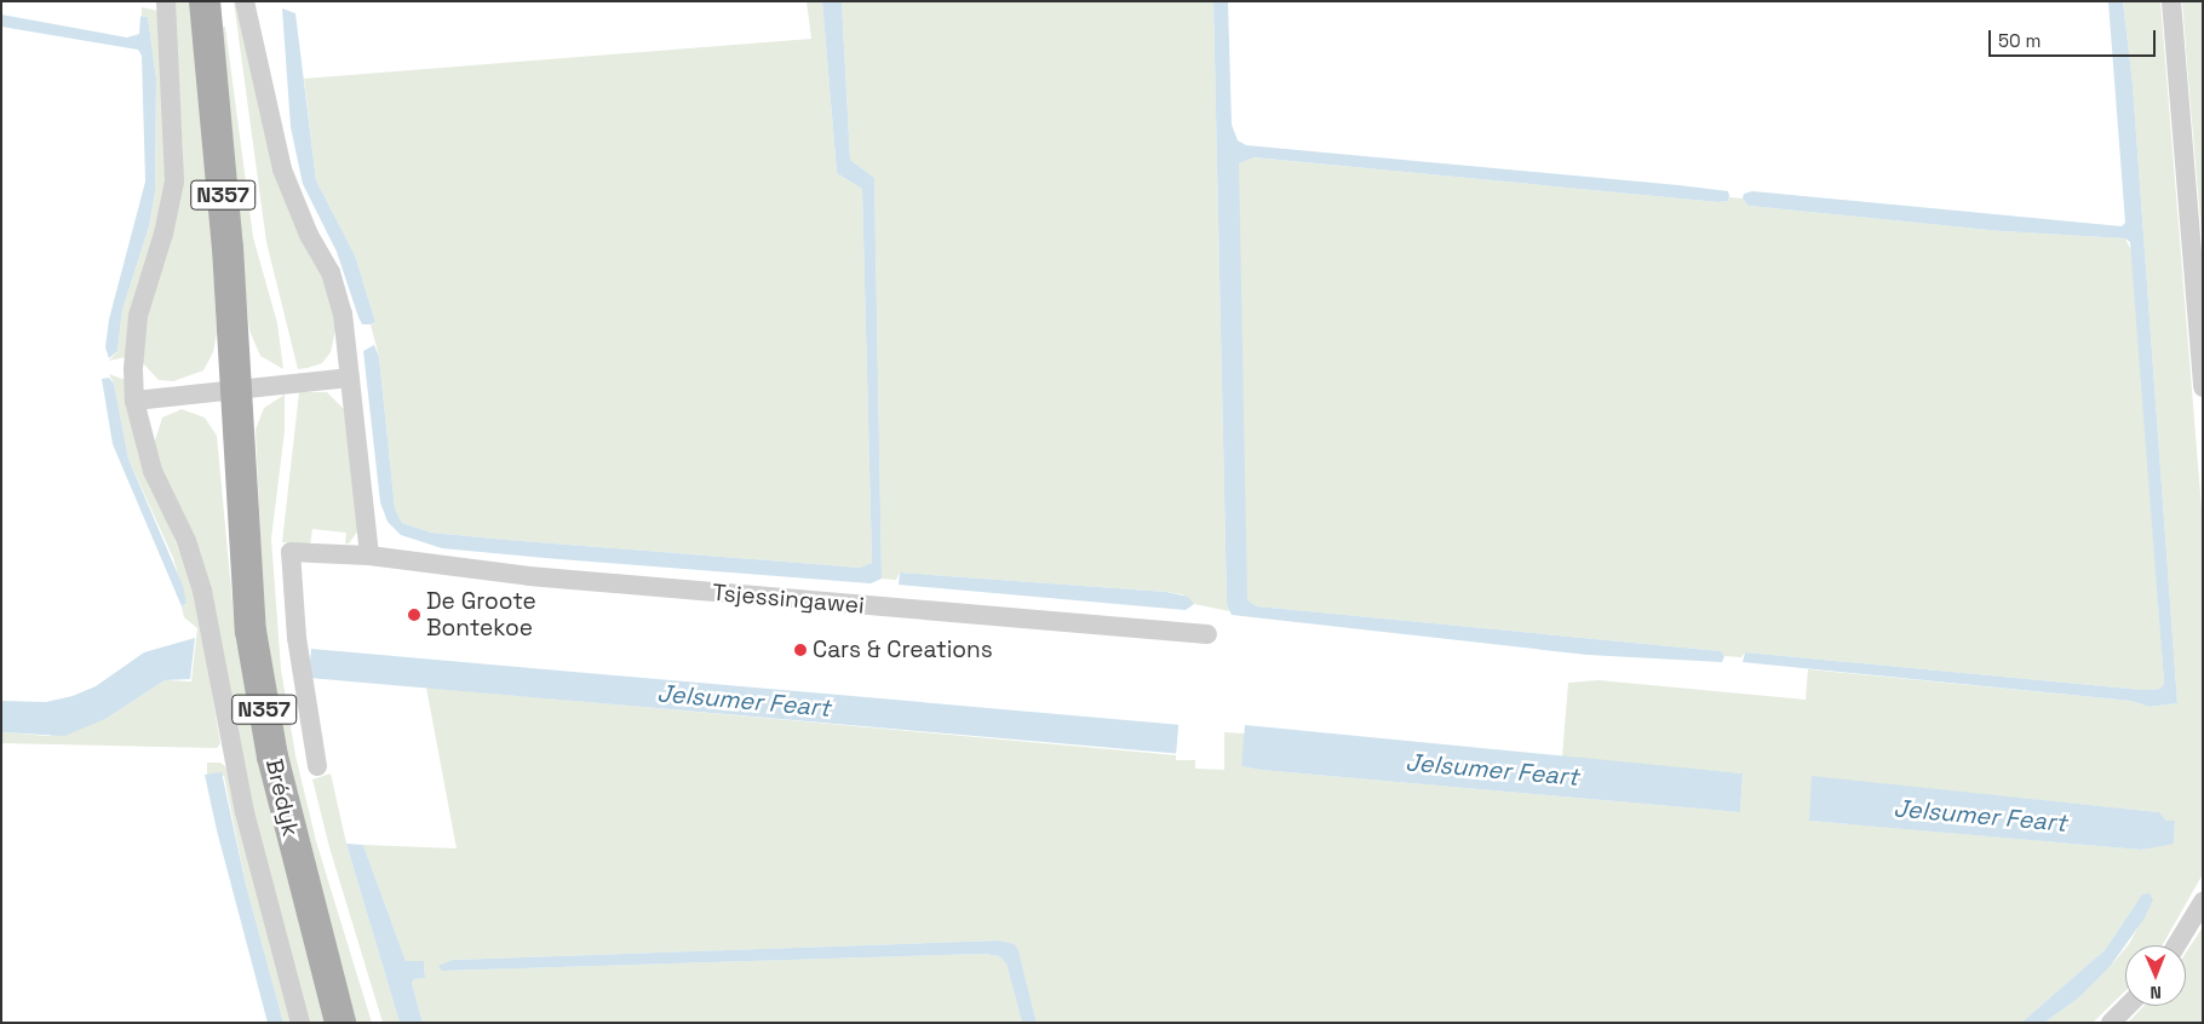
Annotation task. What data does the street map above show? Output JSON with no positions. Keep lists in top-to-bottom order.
{
  "streets": {
    "main road": ["N357", "Brédyk"],
    "street": ["Tsjessingawei"]
  },
  "crossings": [
    ["N357", "Brédyk"],
    ["Tsjessingawei", "Brédyk"]
  ],
  "water": ["Jelsumer Feart"],
  "places": ["De Groote Bontekoe", "Cars & Creations"],
  "scale_bar": "50 m",
  "north": "bottom"
}
